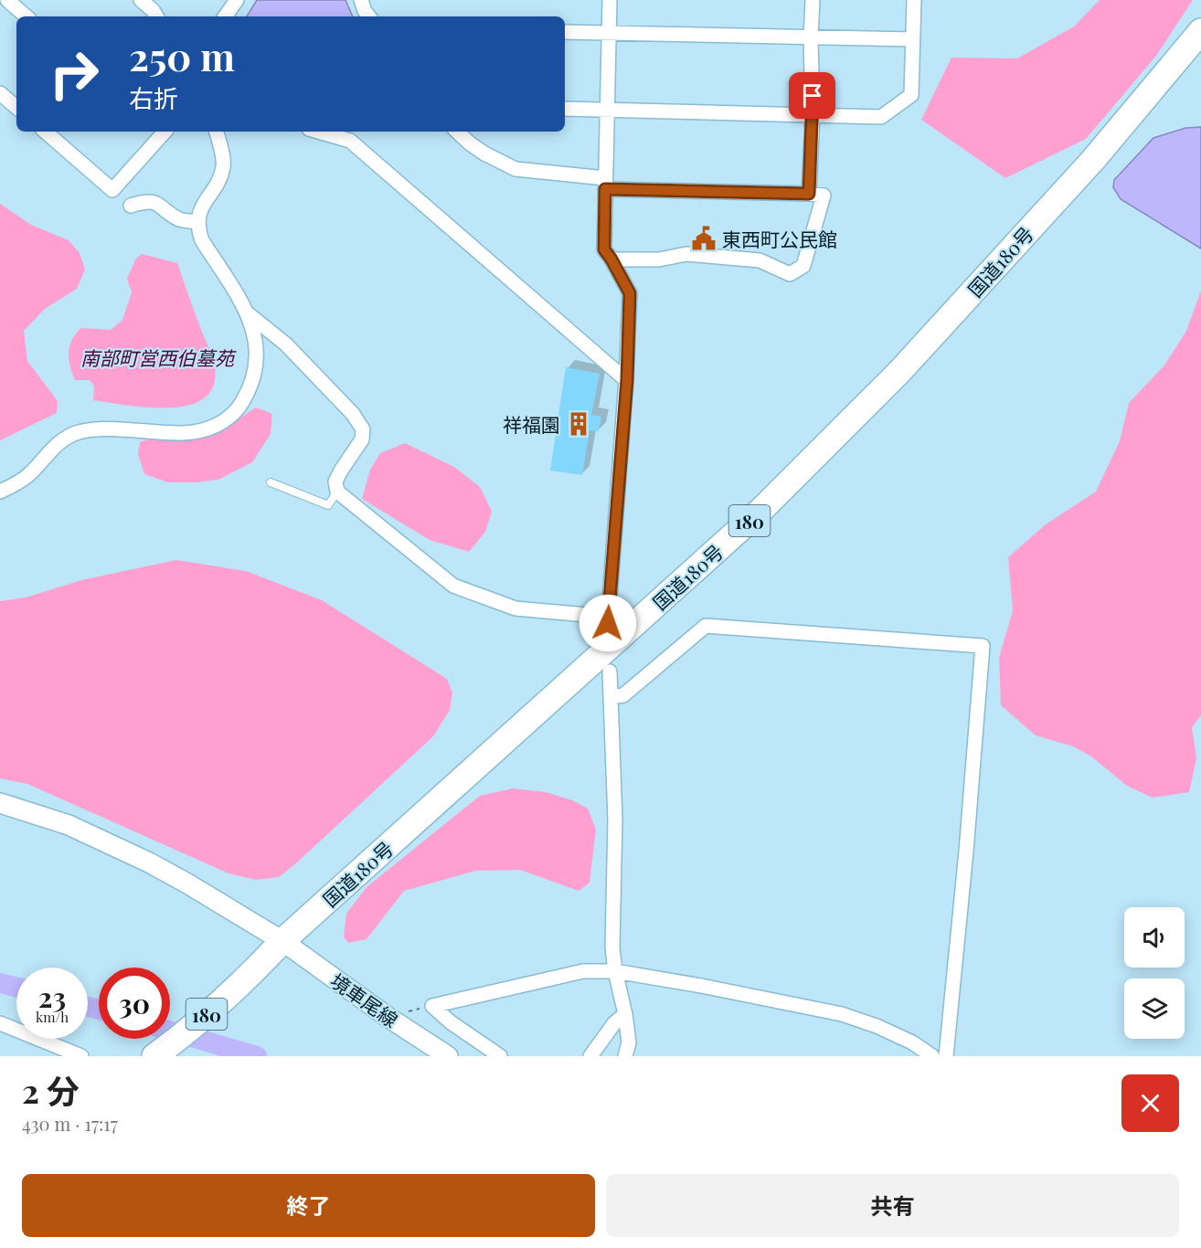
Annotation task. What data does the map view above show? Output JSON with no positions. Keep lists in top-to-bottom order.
{
  "streets": {
    "highway": ["国道180号", "180"],
    "street": ["境車尾線"]
  },
  "crossings": [
    ["国道180号", "境車尾線"]
  ],
  "parks": ["南部町営西伯墓苑"],
  "places": {
    "public building": ["東西町公民館"],
    "building": ["祥福園"]
  },
  "page": {
    "turn": ["250 m", "右折"],
    "speed": "23 km/h",
    "limit": "30",
    "heading": ["2 分", "430 m · 17:17"],
    "buttons": ["終了", "共有"]
  }
}
